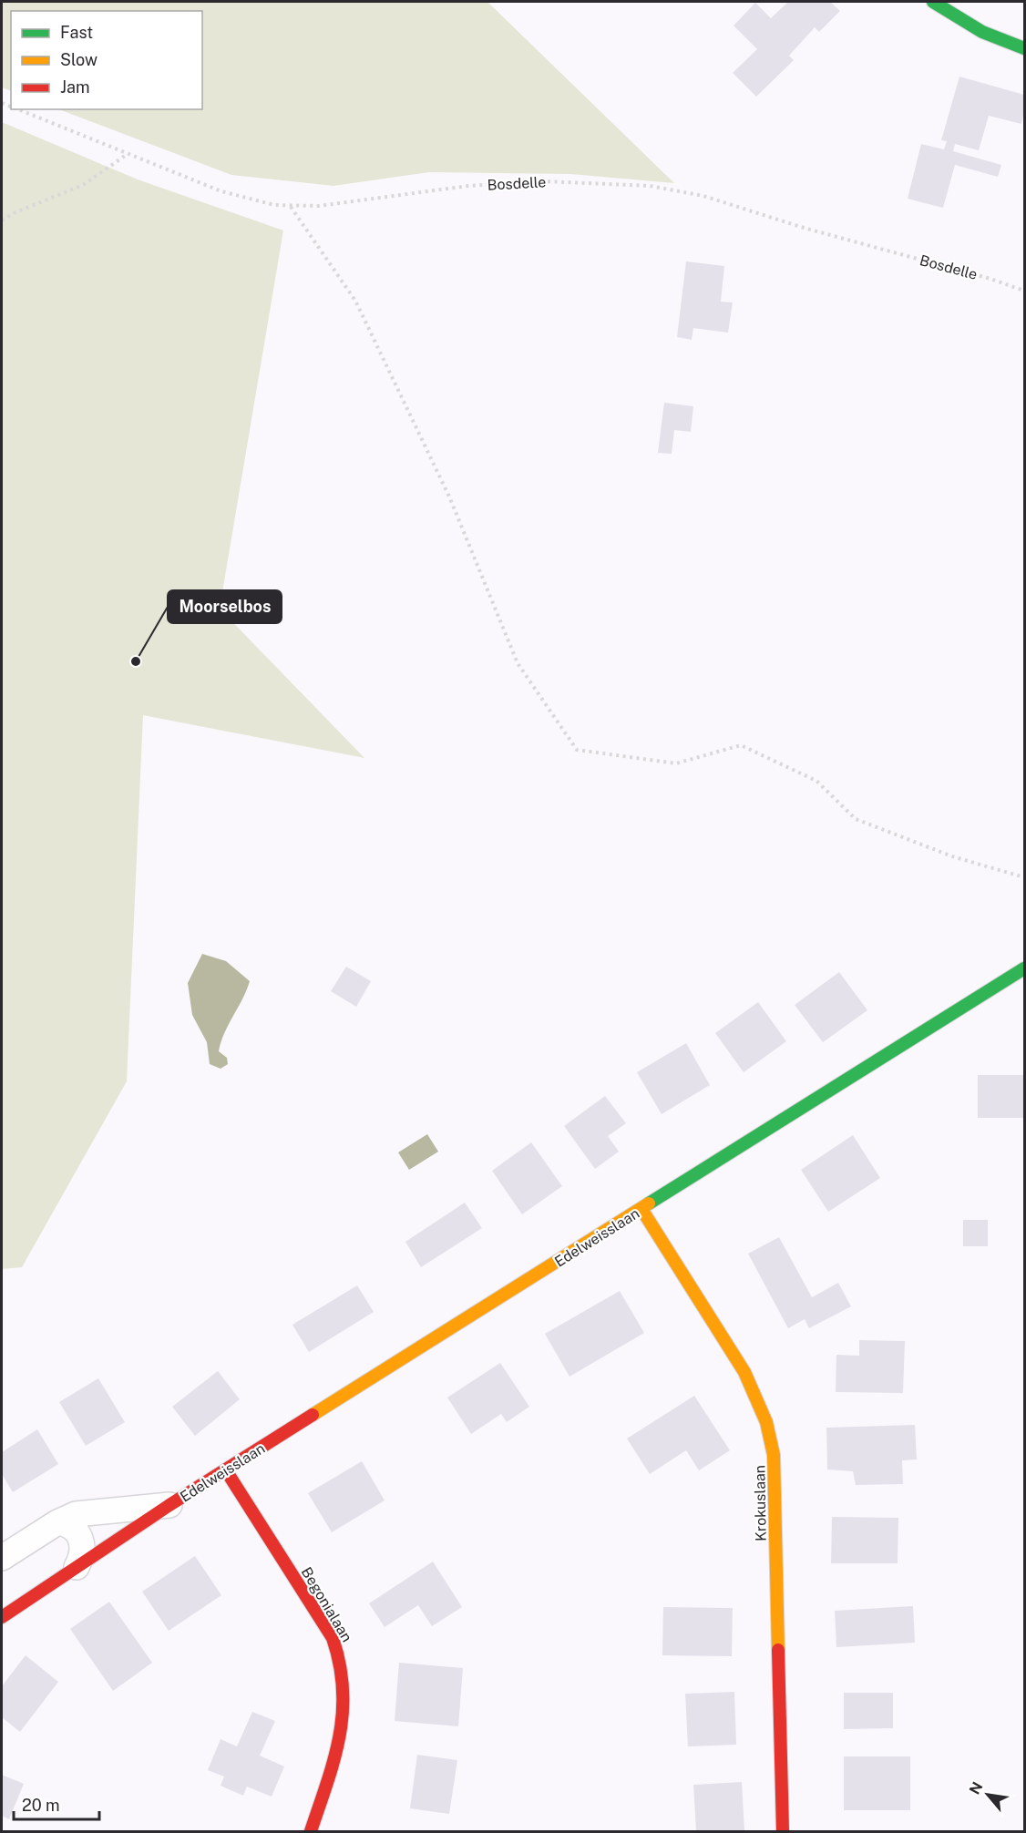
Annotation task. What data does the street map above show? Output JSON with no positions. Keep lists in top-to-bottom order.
{
  "streets": {
    "street": ["Edelweisslaan", "Krokuslaan", "Begonialaan"],
    "path": ["Bosdelle"]
  },
  "crossings": [
    ["Edelweisslaan", "Krokuslaan"],
    ["Edelweisslaan", "Begonialaan"]
  ],
  "places": ["Moorselbos"],
  "legend": ["Fast", "Slow", "Jam"],
  "scale_bar": "20 m",
  "north": "top left"
}
